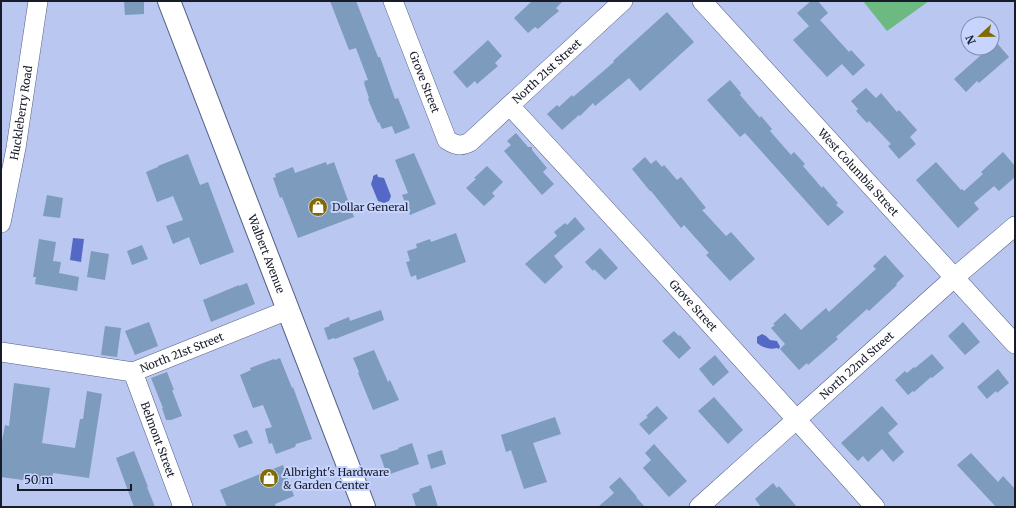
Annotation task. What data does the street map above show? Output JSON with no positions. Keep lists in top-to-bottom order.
{
  "streets": {
    "main road": ["Walbert Avenue"],
    "street": [
      "North 21st Street",
      "Grove Street",
      "Huckleberry Road",
      "West Columbia Street",
      "North 22nd Street",
      "Belmont Street"
    ]
  },
  "crossings": [
    ["North 21st Street", "Grove Street"],
    ["North 21st Street", "Walbert Avenue"],
    ["North 21st Street", "Belmont Street"],
    ["Grove Street", "North 22nd Street"],
    ["West Columbia Street", "North 22nd Street"]
  ],
  "places": {
    "shop": ["Dollar General", "Albright's Hardware & Garden Center"]
  },
  "scale_bar": "50 m",
  "north": "left"
}
